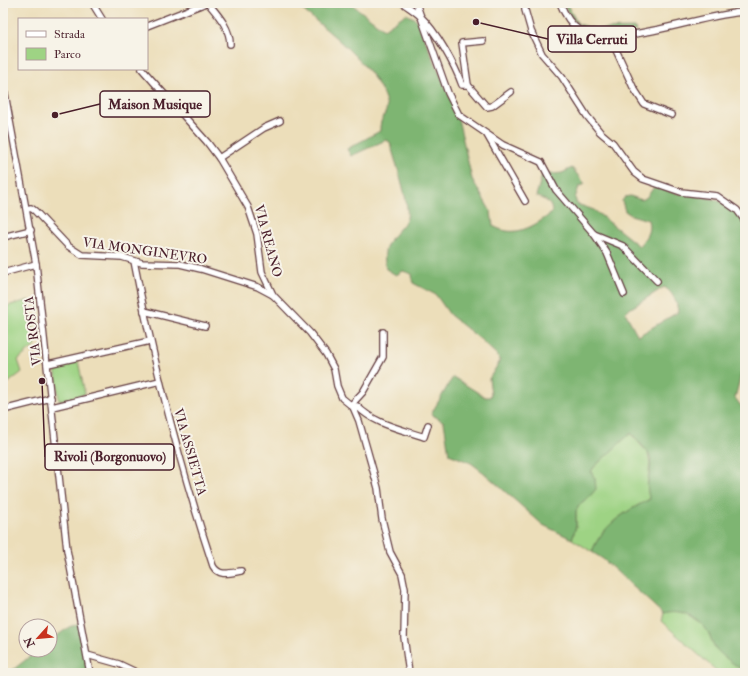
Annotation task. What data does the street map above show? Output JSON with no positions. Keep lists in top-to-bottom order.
{
  "streets": {
    "street": [
      "VIA REANO",
      "VIA MONGINEVRO",
      "VIA ROSTA",
      "VIA ASSIETTA"
    ]
  },
  "crossings": [
    ["VIA REANO", "VIA MONGINEVRO"],
    ["VIA MONGINEVRO", "VIA ROSTA"],
    ["VIA MONGINEVRO", "VIA ASSIETTA"]
  ],
  "places": ["Villa Cerruti", "Maison Musique", "Rivoli (Borgonuovo)"],
  "legend": ["Strada", "Parco"],
  "north": "bottom left"
}
